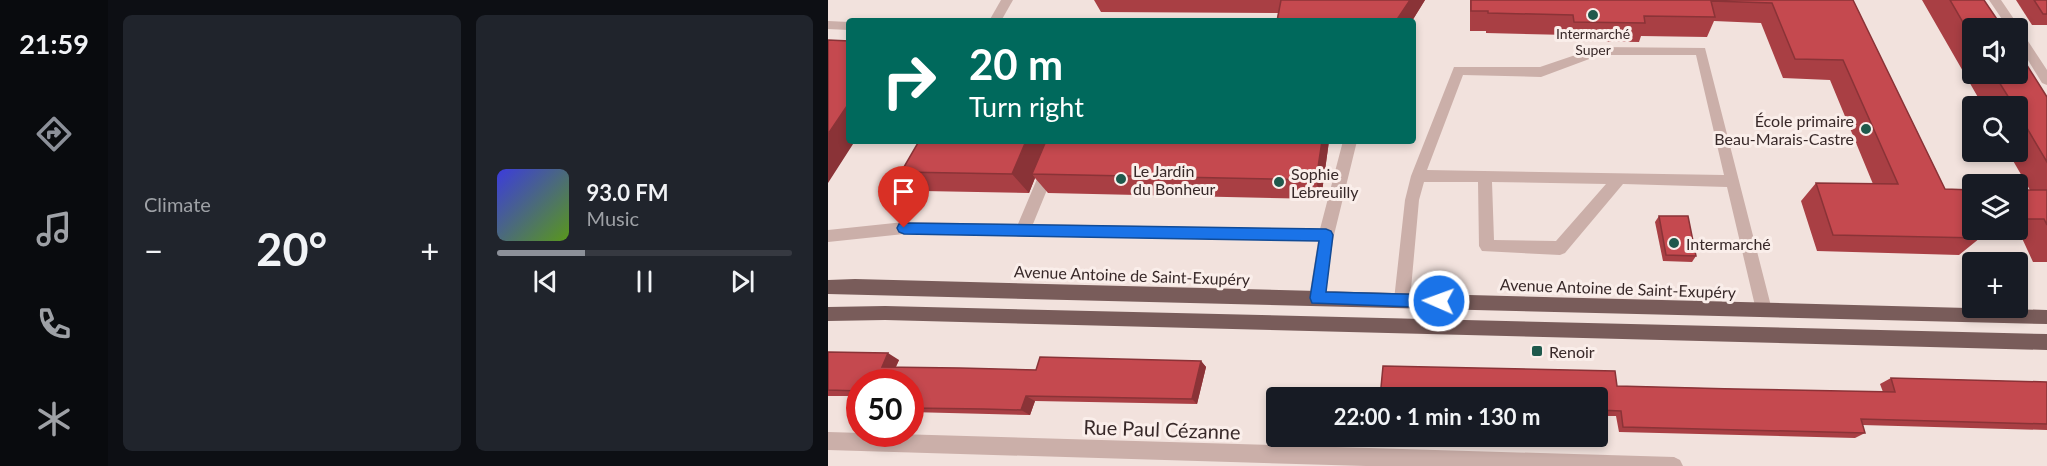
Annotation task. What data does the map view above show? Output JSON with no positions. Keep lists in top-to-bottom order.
{
  "streets": {
    "main road": ["Avenue Antoine de Saint-Exupéry"],
    "street": ["Rue Paul Cézanne"]
  },
  "places": {
    "other": [
      "Intermarché Super",
      "École primaire Beau-Marais-Castre",
      "Le Jardin du Bonheur",
      "Sophie Lebreuilly",
      "Intermarché"
    ],
    "transit": ["Renoir"]
  },
  "page": {
    "tabs": "21:59",
    "tile": "Climate",
    "map_buttons": "+",
    "turn": ["20 m", "Turn right"],
    "song": ["93.0 FM", "Music"],
    "heat": ["−", "20°", "+"],
    "limit": "50",
    "trip": "22:00 · 1 min · 130 m"
  }
}
